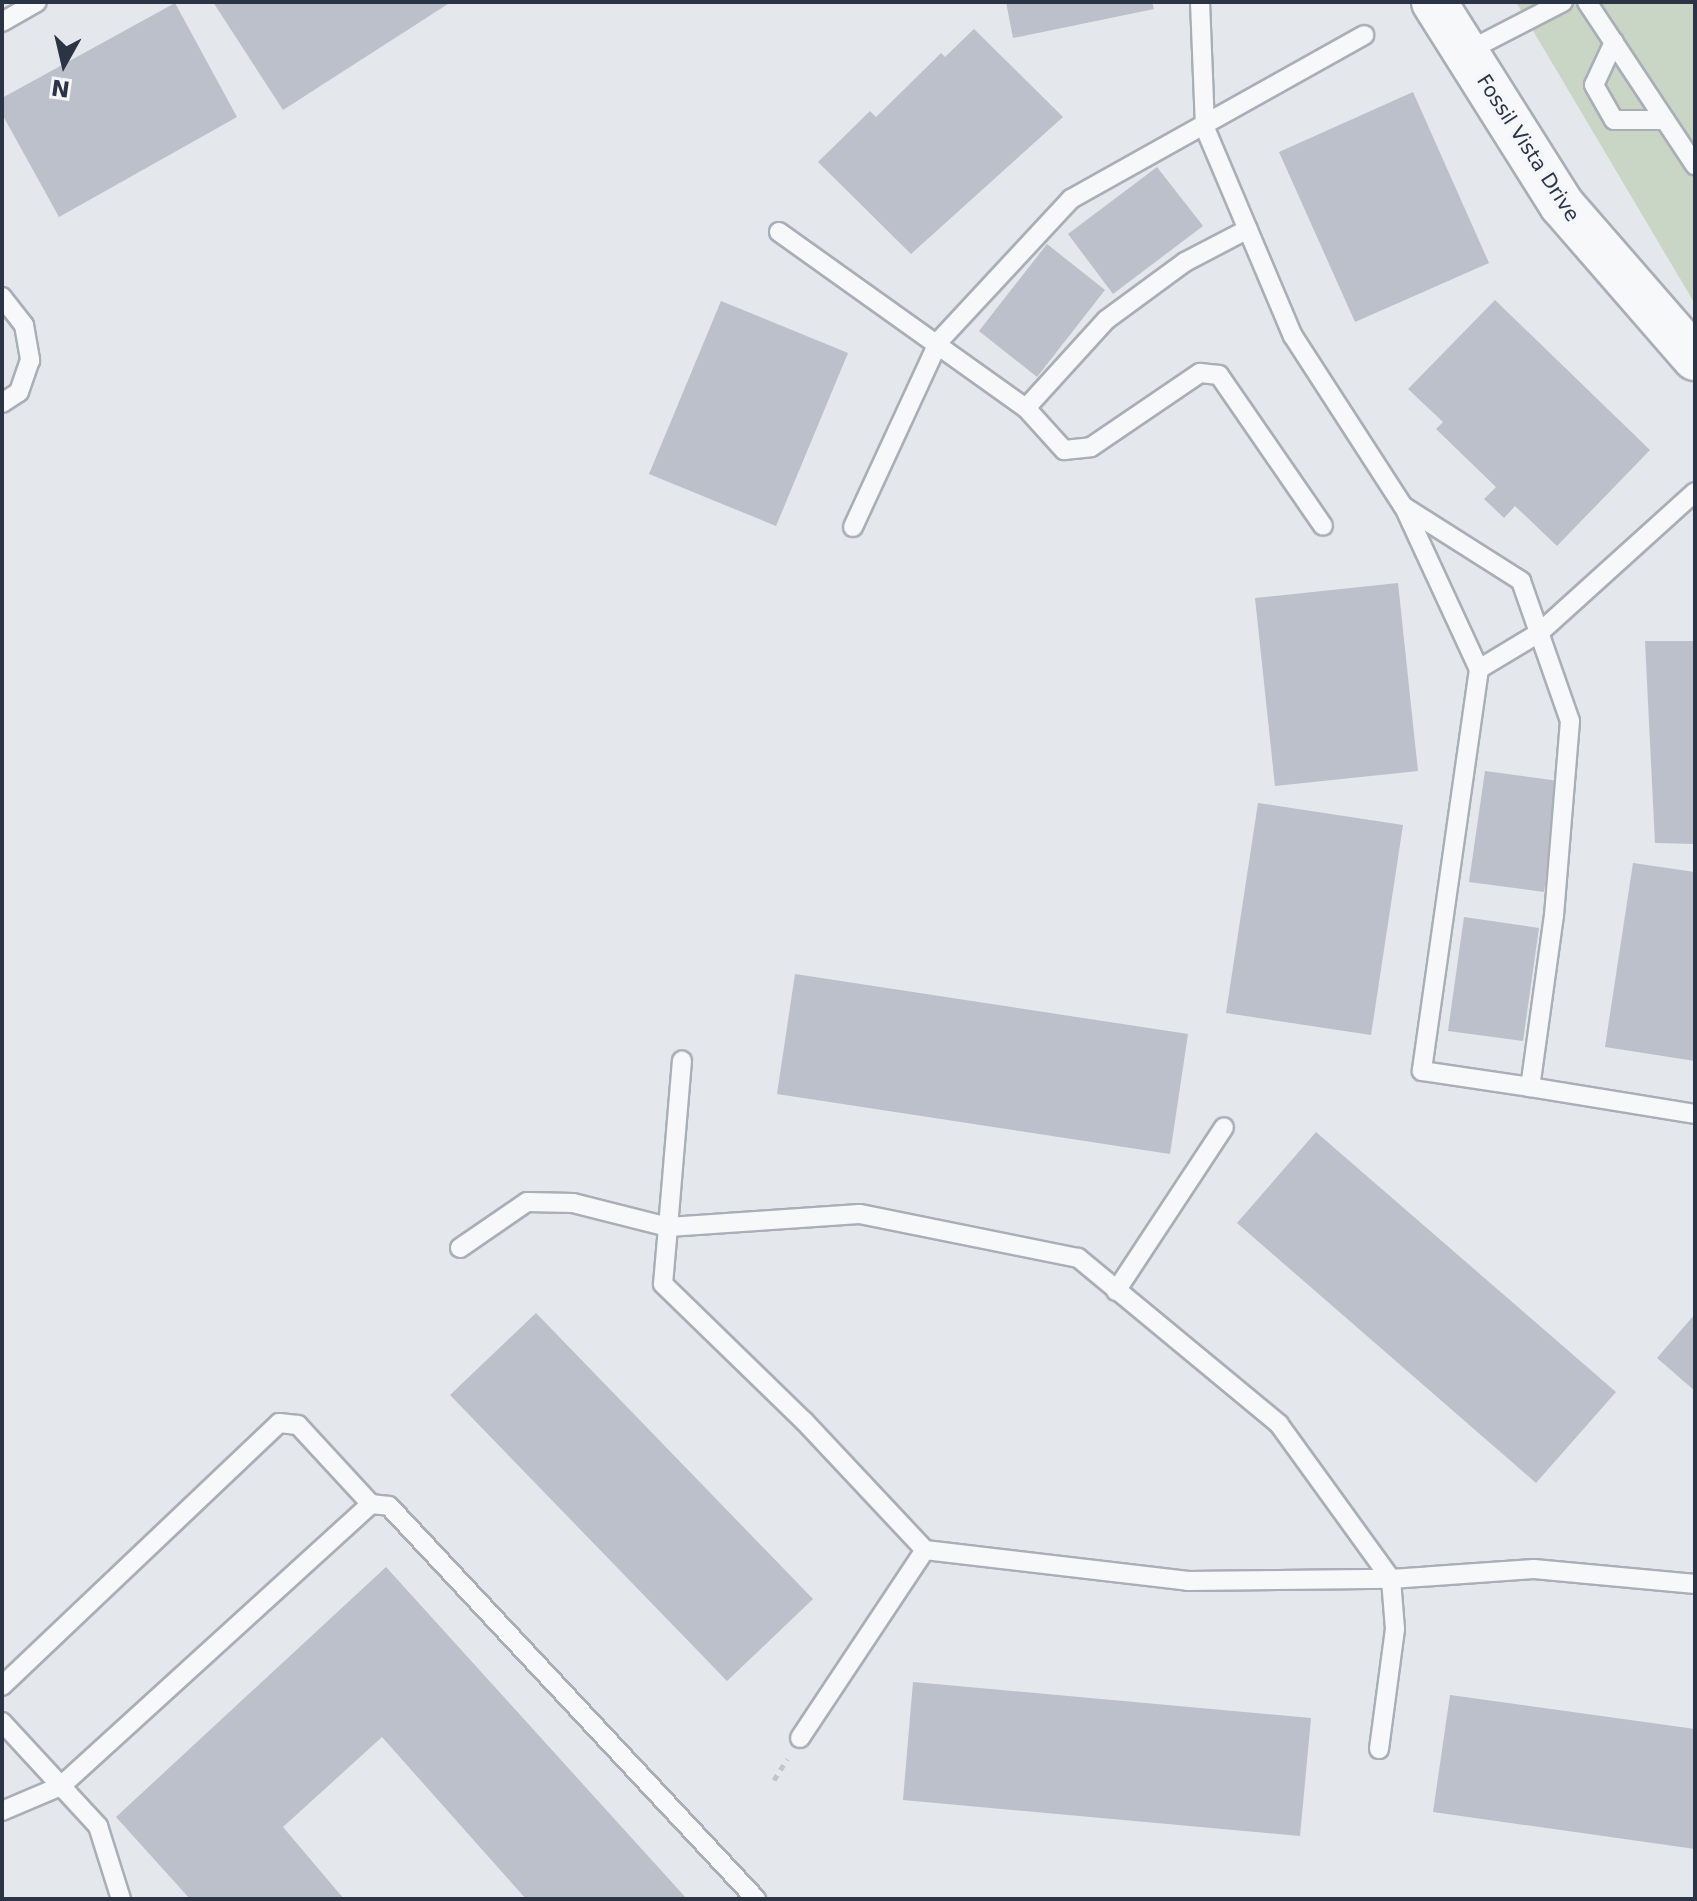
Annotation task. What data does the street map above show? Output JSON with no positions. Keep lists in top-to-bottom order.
{
  "streets": {
    "street": ["Fossil Vista Drive"]
  },
  "north": "bottom"
}
